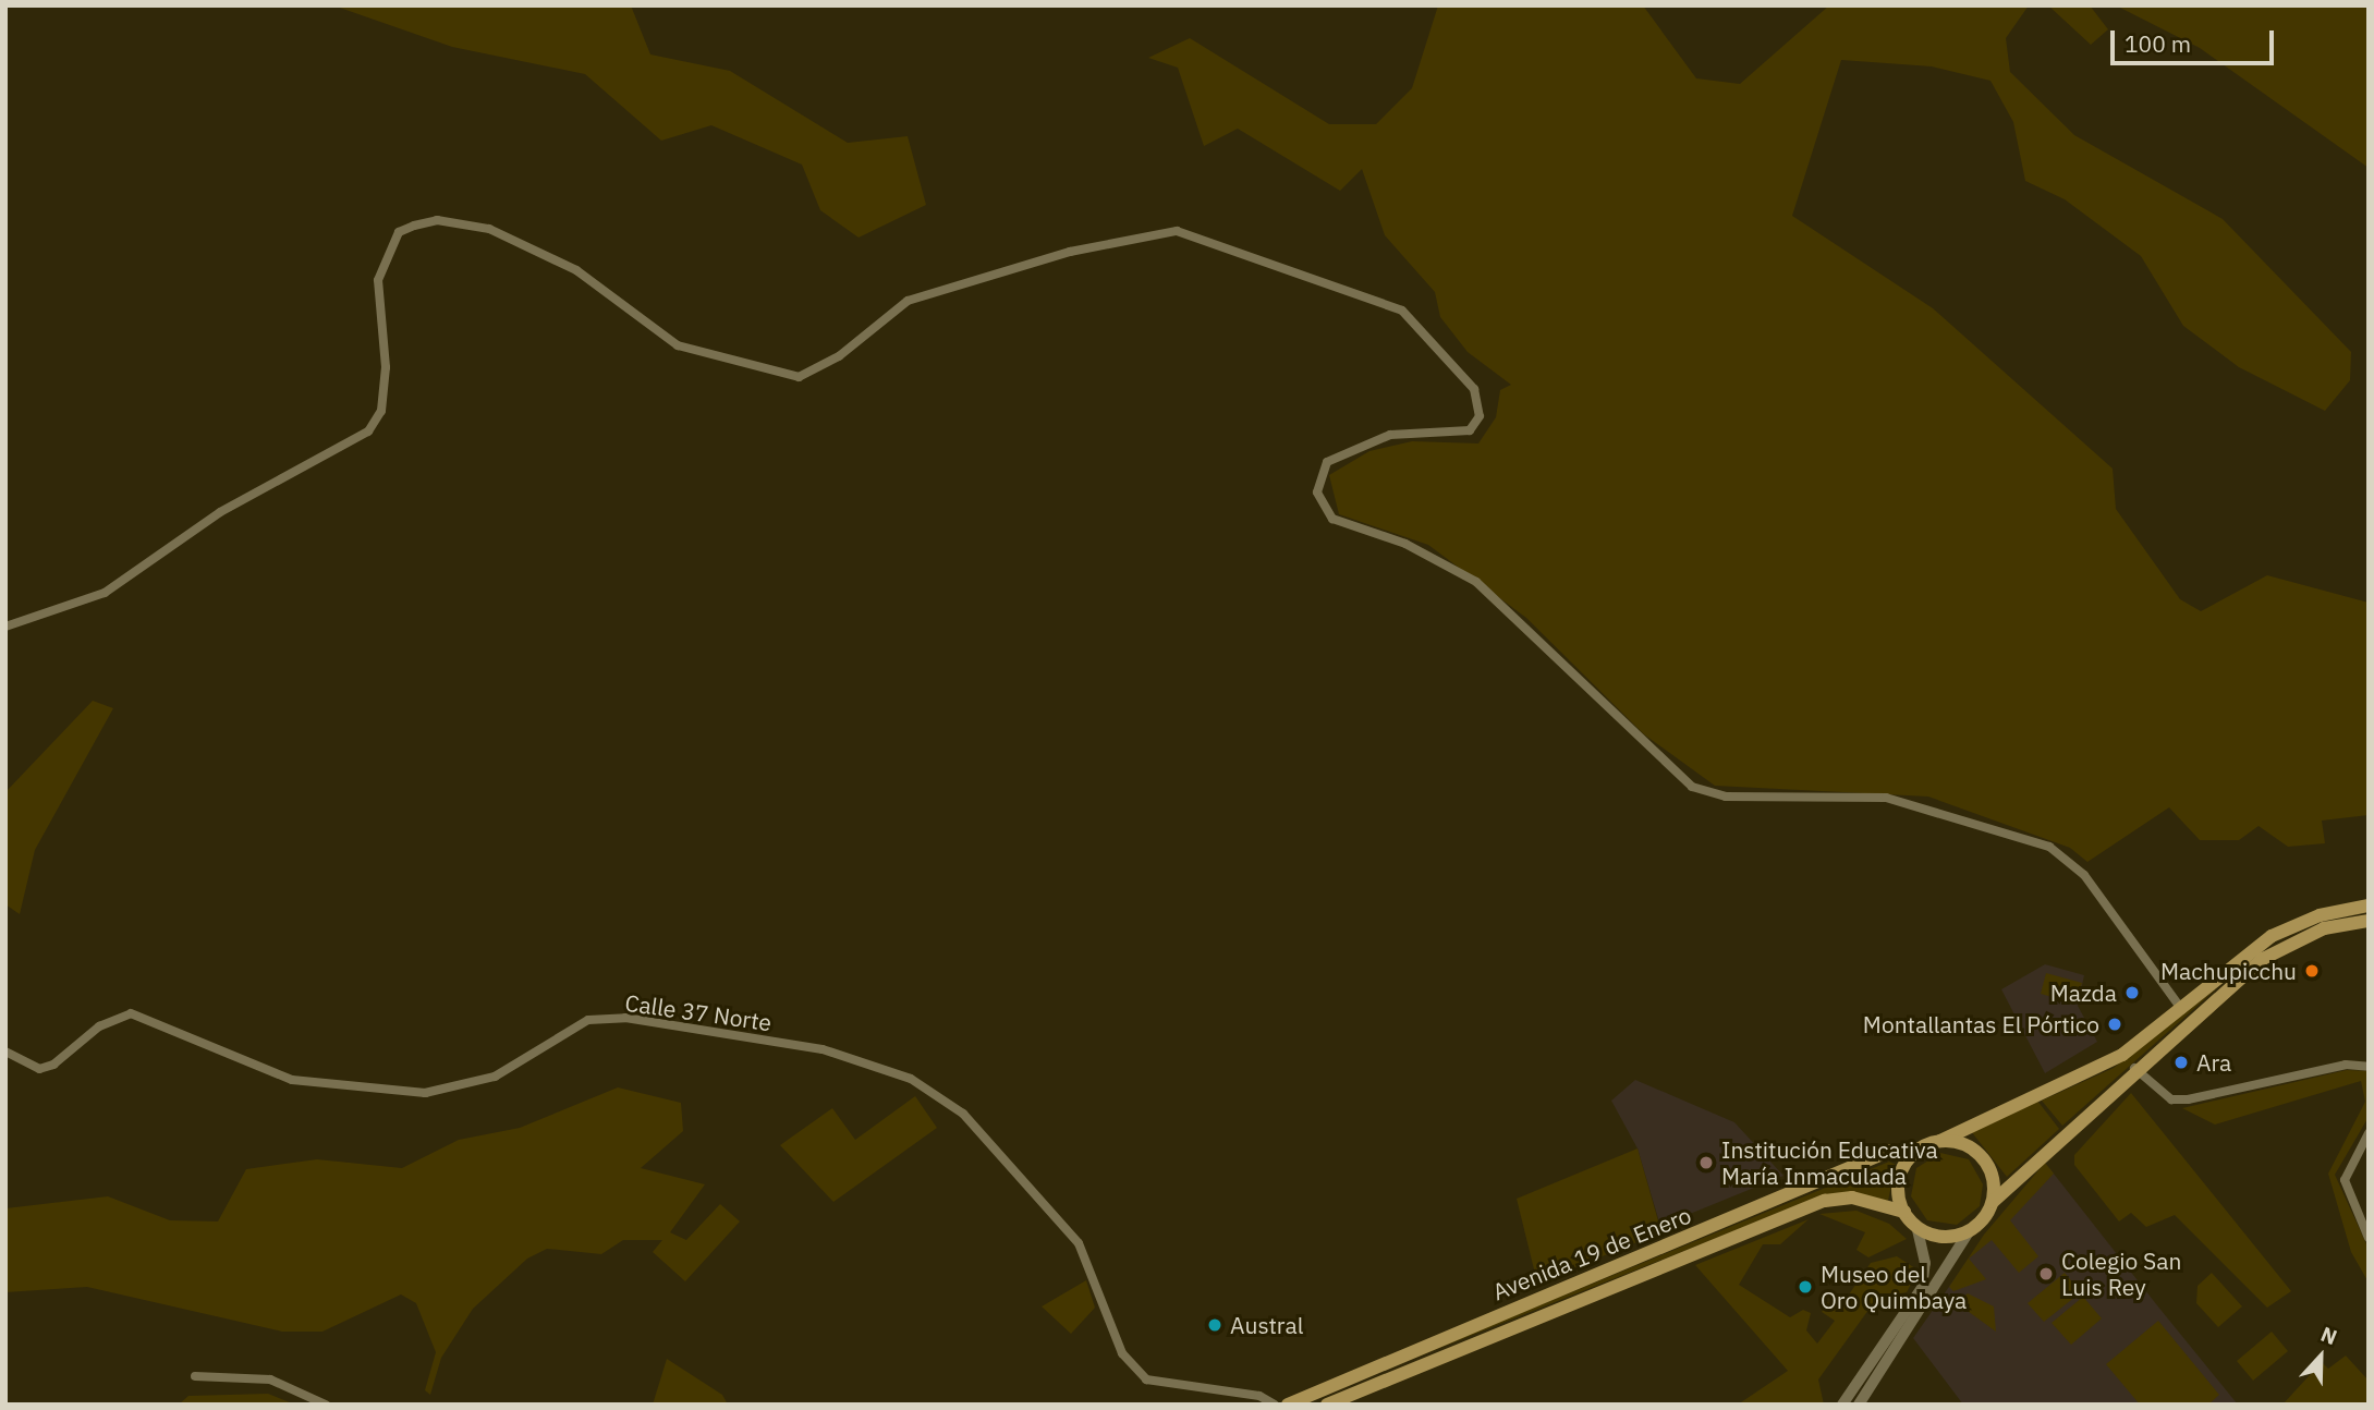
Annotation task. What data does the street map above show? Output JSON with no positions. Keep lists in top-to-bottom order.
{
  "streets": {
    "main road": ["Avenida 19 de Enero"],
    "street": ["Calle 37 Norte"]
  },
  "places": [
    "Machupicchu",
    "Mazda",
    "Montallantas El Pórtico",
    "Ara",
    "Institución Educativa María Inmaculada",
    "Colegio San Luis Rey",
    "Museo del Oro Quimbaya",
    "Austral"
  ],
  "scale_bar": "100 m",
  "north": "top"
}
